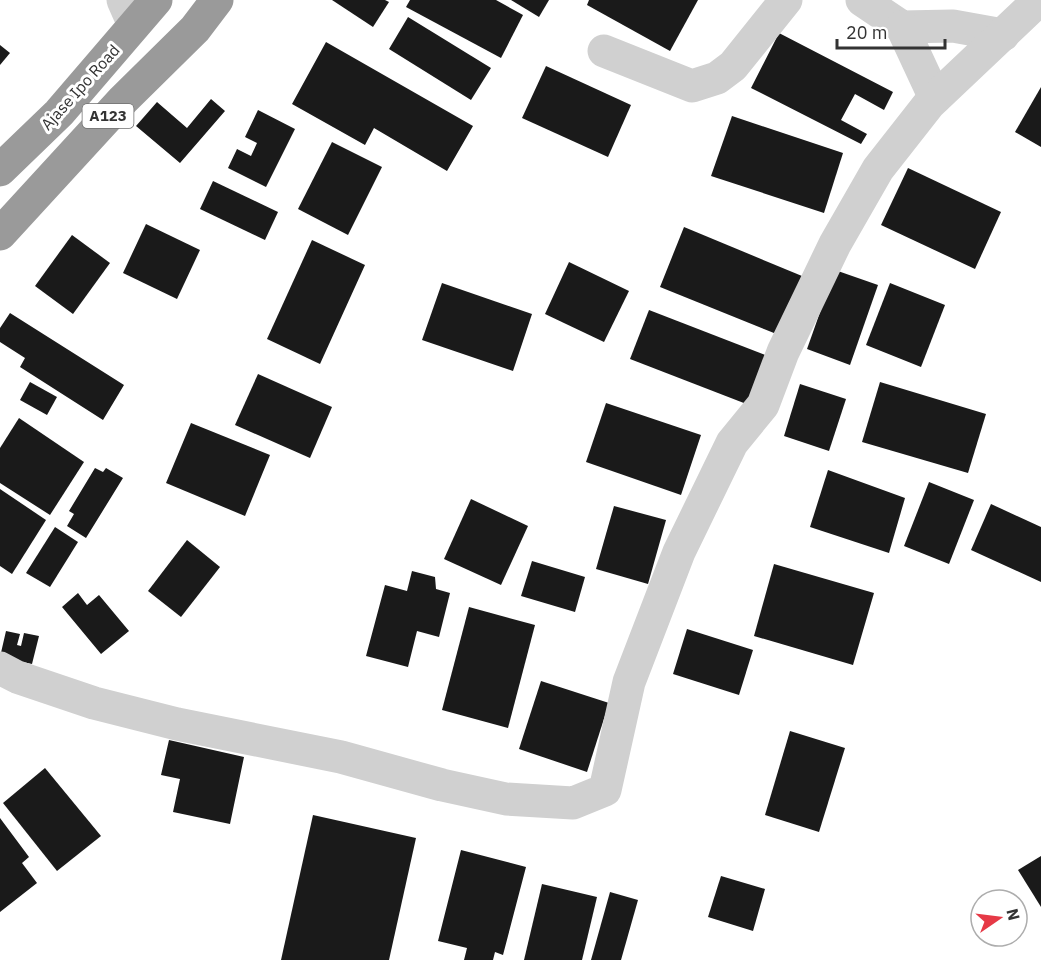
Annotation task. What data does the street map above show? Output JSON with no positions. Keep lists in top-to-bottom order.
{
  "streets": {
    "highway": ["Ajase Ipo Road", "A123"]
  },
  "scale_bar": "20 m",
  "north": "right"
}
